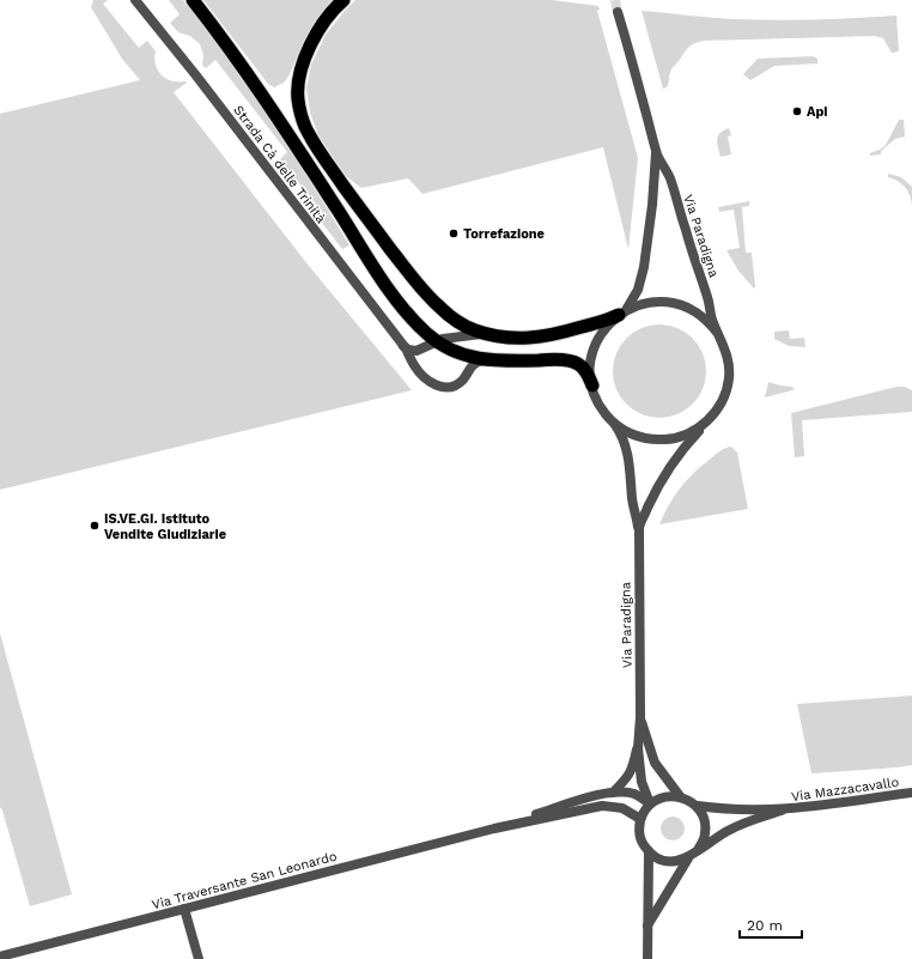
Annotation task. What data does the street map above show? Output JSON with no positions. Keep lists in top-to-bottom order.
{
  "streets": {
    "street": [
      "Strada Cà delle Trinità",
      "Via Paradigna",
      "Via Mazzacavallo",
      "Via Traversante San Leonardo"
    ]
  },
  "crossings": [
    ["Via Paradigna", "Via Mazzacavallo"],
    ["Via Paradigna", "Via Traversante San Leonardo"],
    ["Via Mazzacavallo", "Via Traversante San Leonardo"]
  ],
  "places": ["Api", "Torrefazione", "IS.VE.GI. Istituto Vendite Giudiziarie"],
  "scale_bar": "20 m"
}
